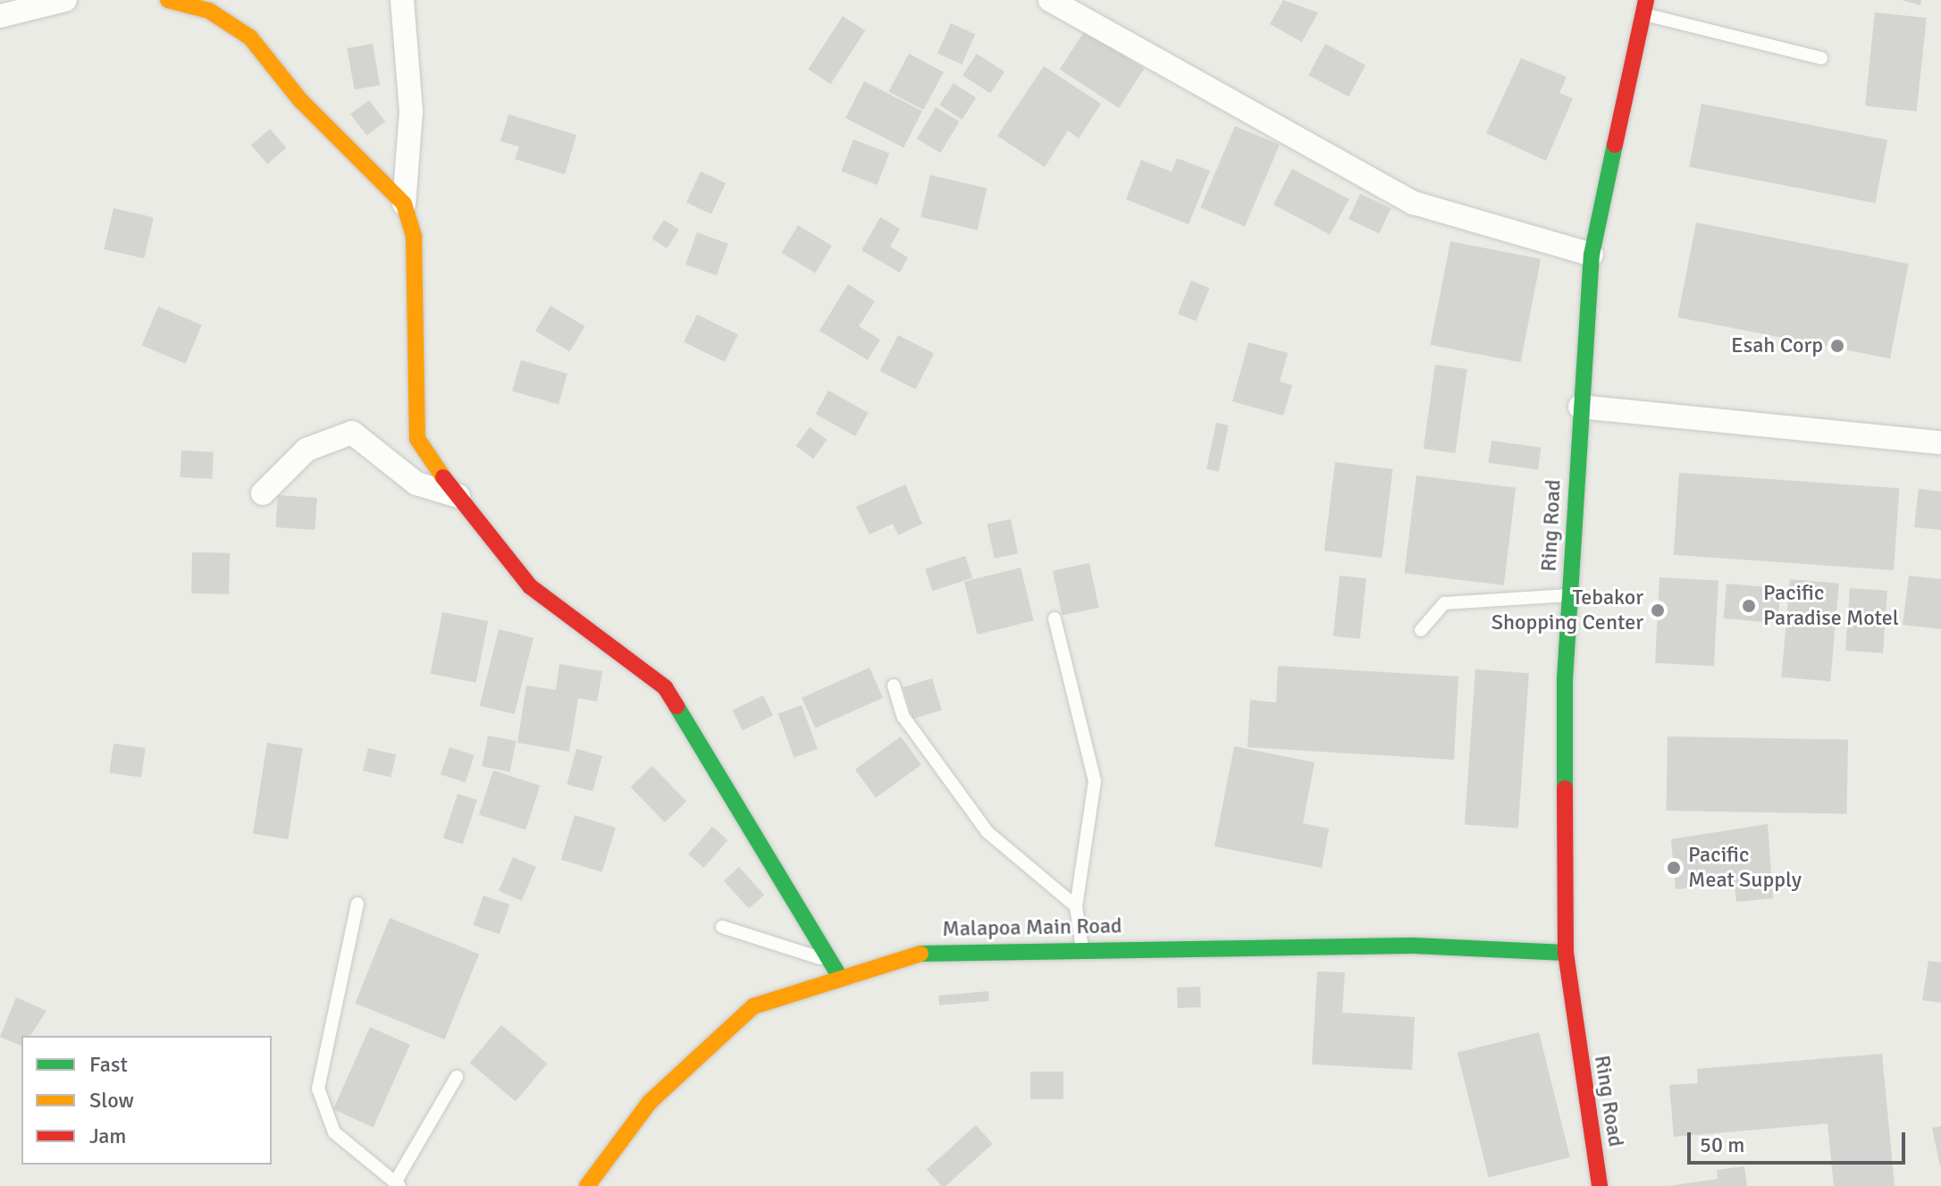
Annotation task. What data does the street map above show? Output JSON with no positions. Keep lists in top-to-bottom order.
{
  "streets": {
    "street": ["Ring Road", "Malapoa Main Road"]
  },
  "crossings": [
    ["Ring Road", "Malapoa Main Road"]
  ],
  "places": [
    "Esah Corp",
    "Pacific Paradise Motel",
    "Tebakor Shopping Center",
    "Pacific Meat Supply"
  ],
  "legend": ["Fast", "Slow", "Jam"],
  "scale_bar": "50 m"
}
